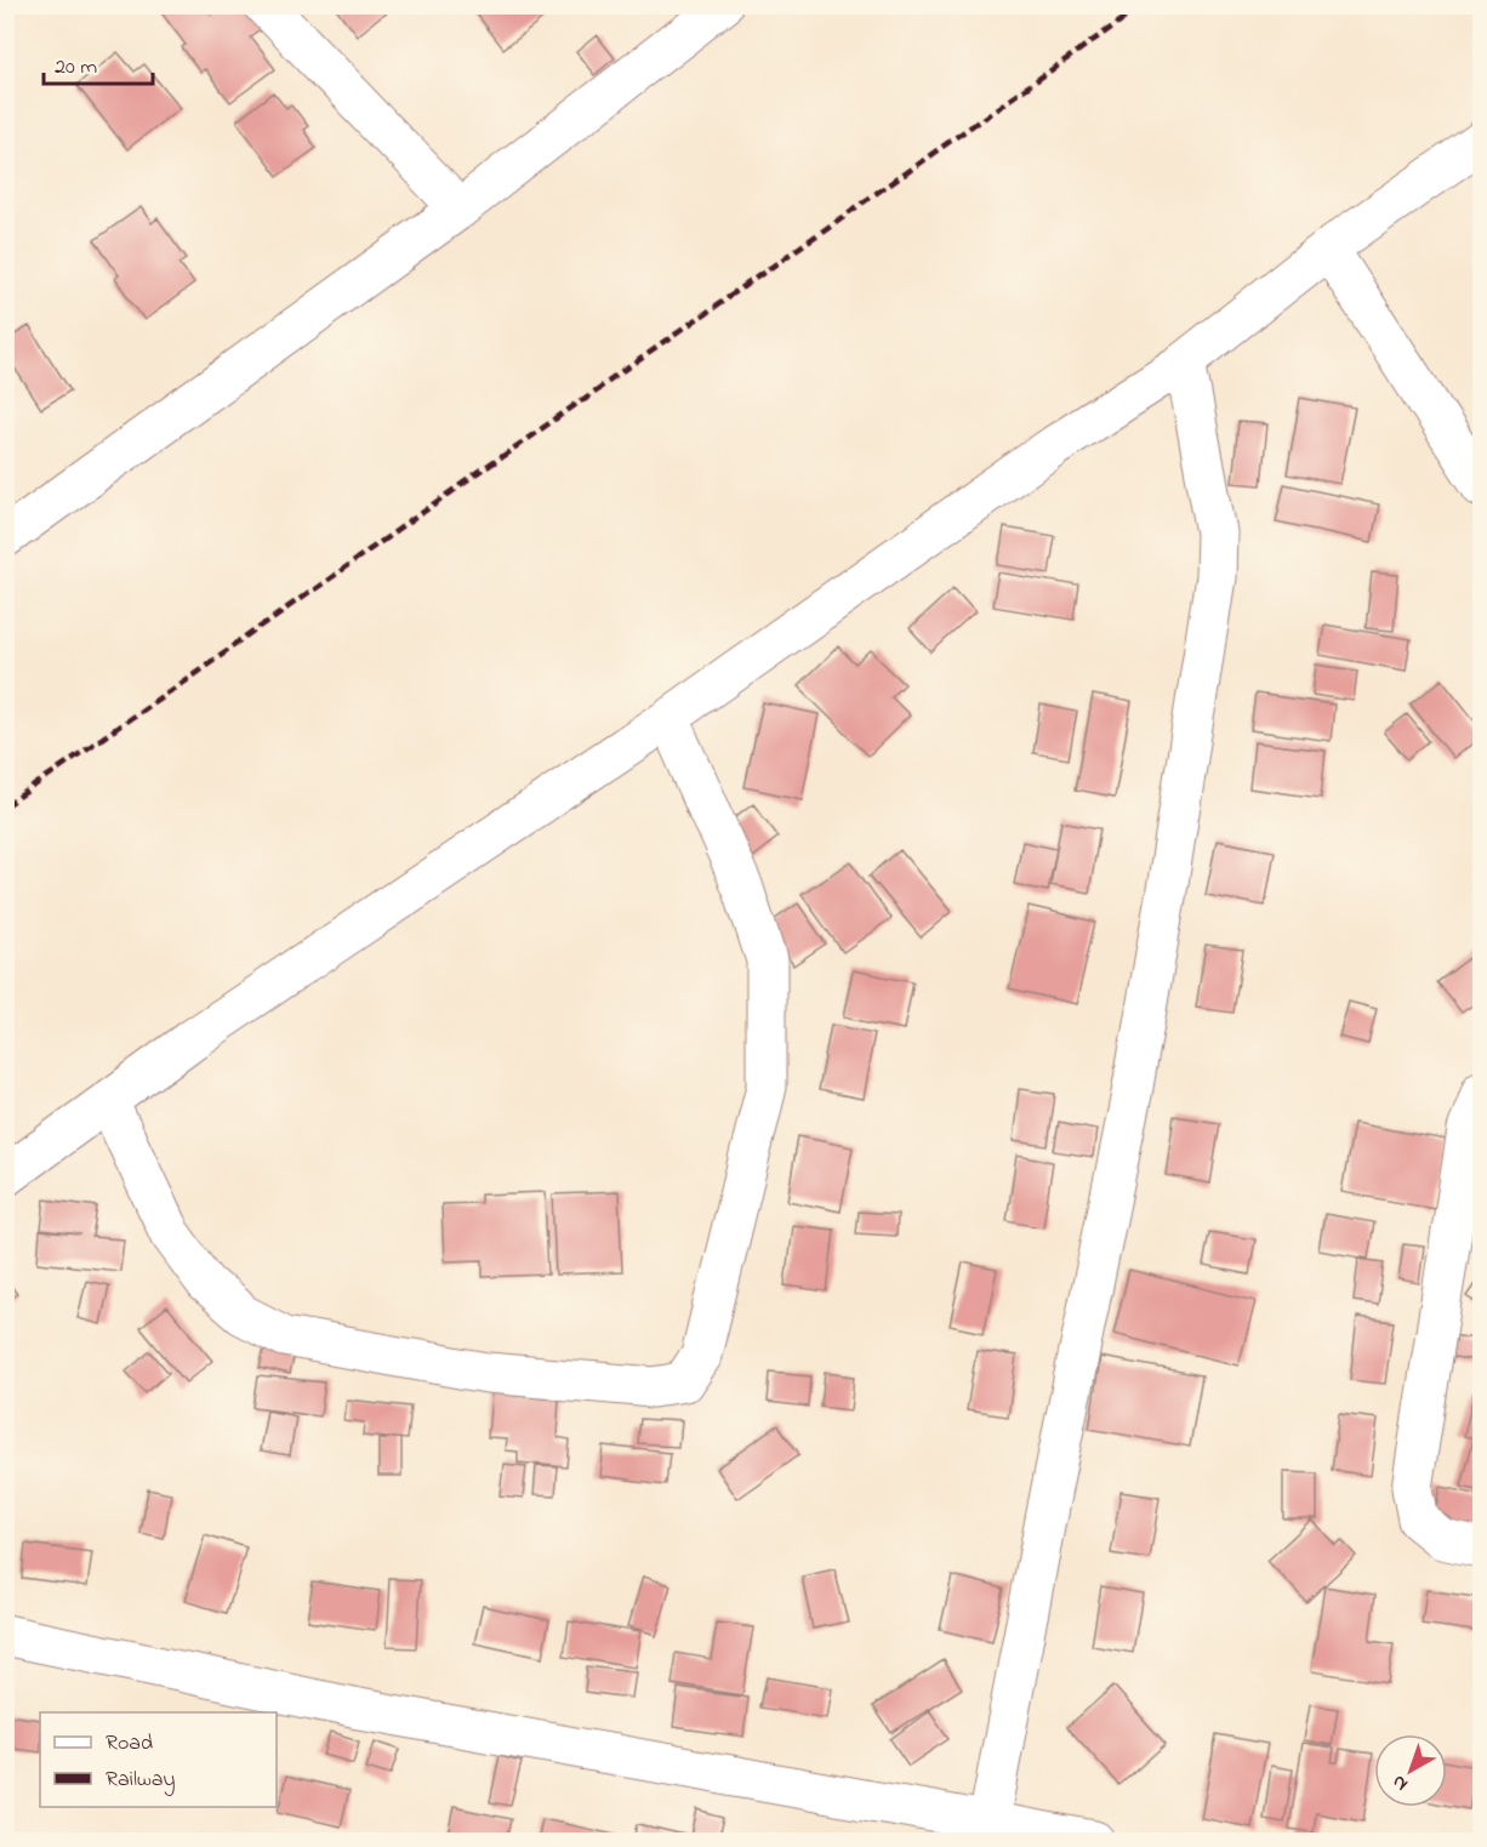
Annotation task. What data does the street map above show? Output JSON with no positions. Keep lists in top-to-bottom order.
{
  "legend": ["Road", "Railway"],
  "scale_bar": "20 m",
  "north": "bottom left"
}
